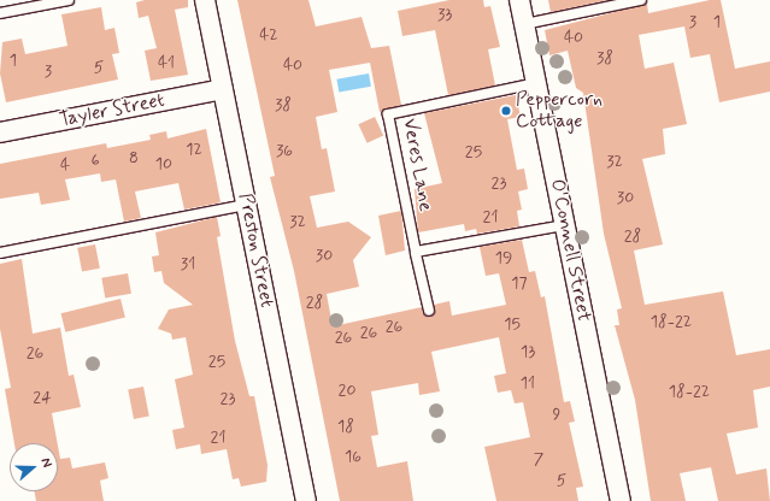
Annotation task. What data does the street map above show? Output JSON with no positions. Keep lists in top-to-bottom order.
{
  "streets": {
    "street": ["Tayler Street", "Preston Street", "O'Connell Street"],
    "lane": ["Veres Lane"]
  },
  "crossings": [
    ["Tayler Street", "Preston Street"],
    ["Veres Lane", "O'Connell Street"]
  ],
  "places": ["Peppercorn Cottage"],
  "house_numbers": [
    "33",
    "3",
    "1",
    "42",
    "40",
    "38",
    "1",
    "41",
    "40",
    "5",
    "3",
    "38",
    "12",
    "36",
    "25",
    "8",
    "6",
    "32",
    "10",
    "4",
    "23",
    "30",
    "21",
    "32",
    "28",
    "30",
    "19",
    "31",
    "17",
    "28",
    "18-22",
    "15",
    "26",
    "26",
    "26",
    "13",
    "26",
    "25",
    "11",
    "20",
    "18-22",
    "24",
    "23",
    "9",
    "18",
    "21",
    "16",
    "7",
    "5"
  ],
  "north": "right"
}
